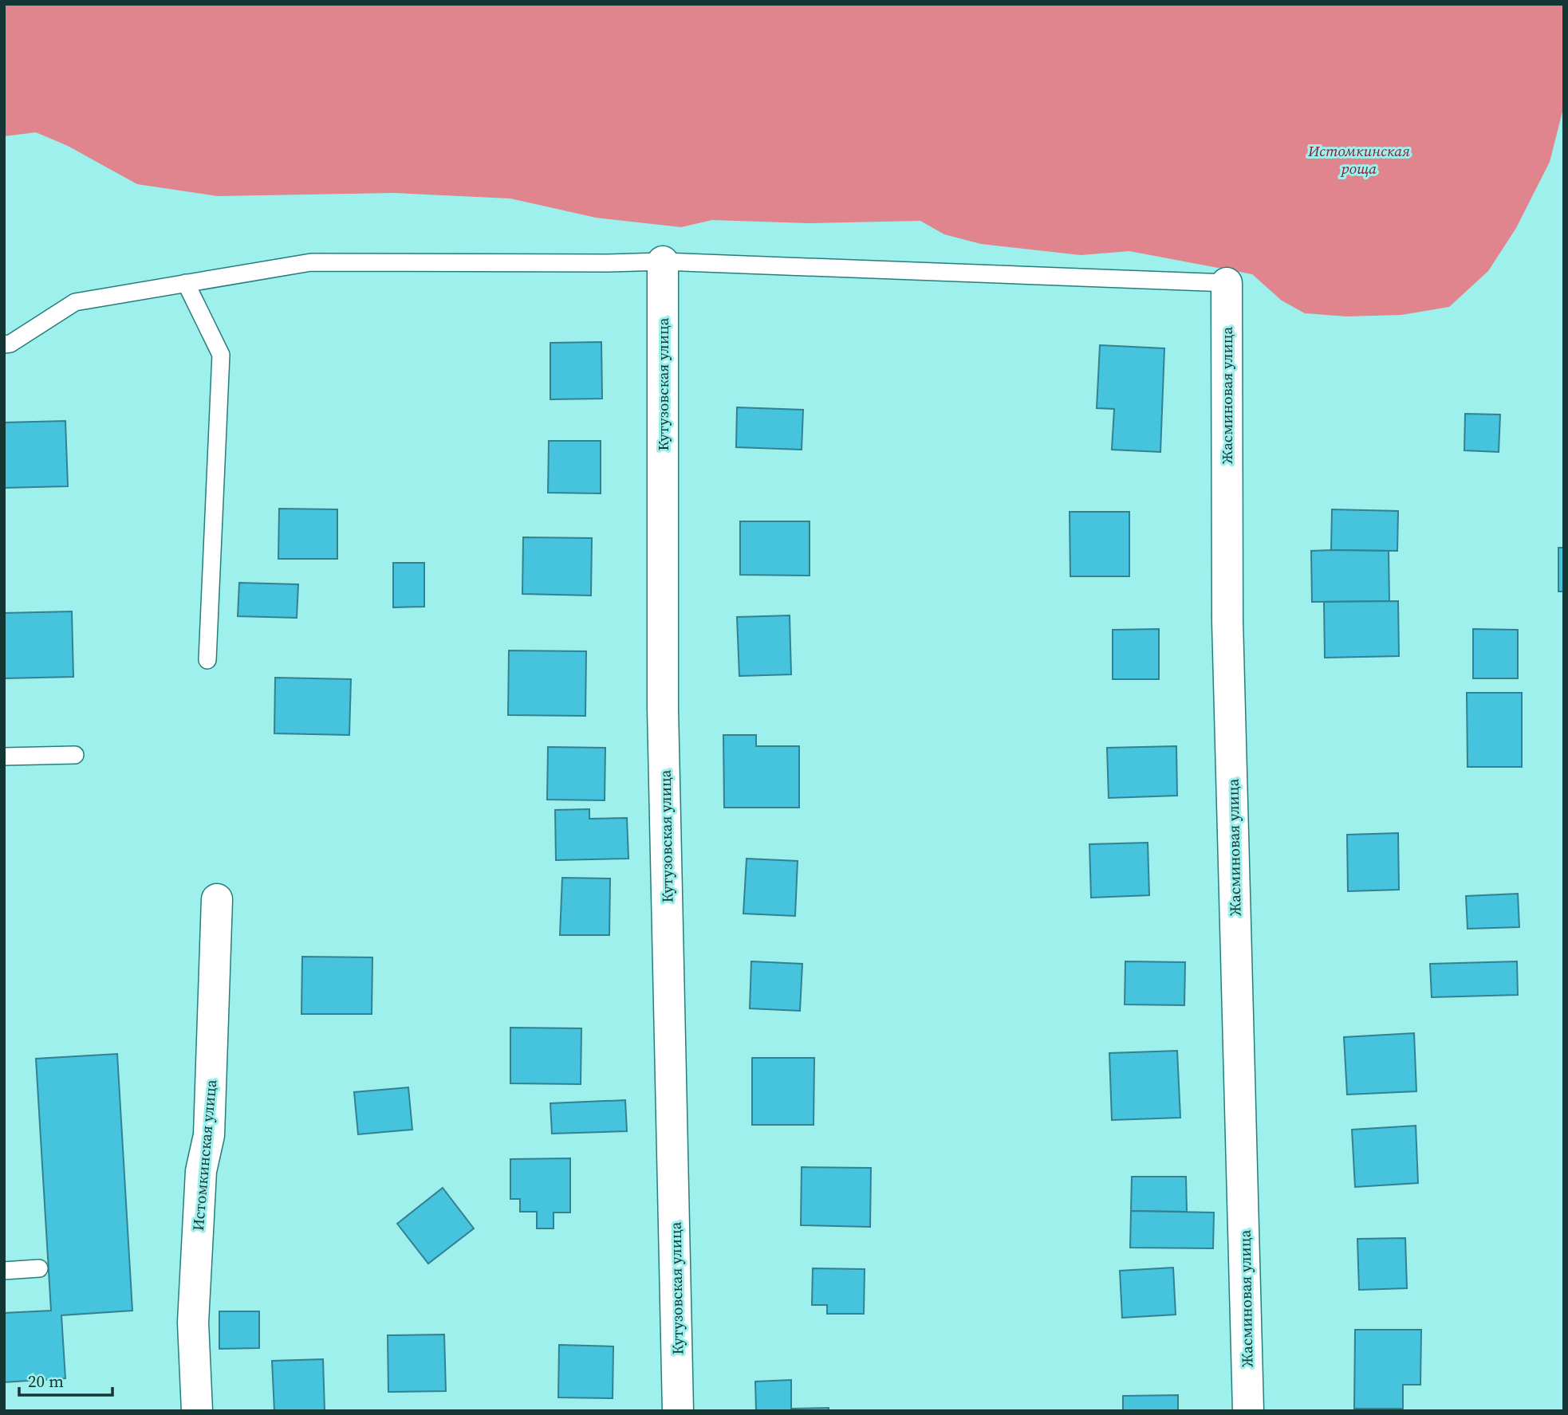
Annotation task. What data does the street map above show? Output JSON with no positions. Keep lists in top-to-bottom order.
{
  "streets": {
    "street": ["Кутузовская улица", "Жасминовая улица", "Истомкинская улица"]
  },
  "parks": ["Истомкинская роща"],
  "scale_bar": "20 m"
}
